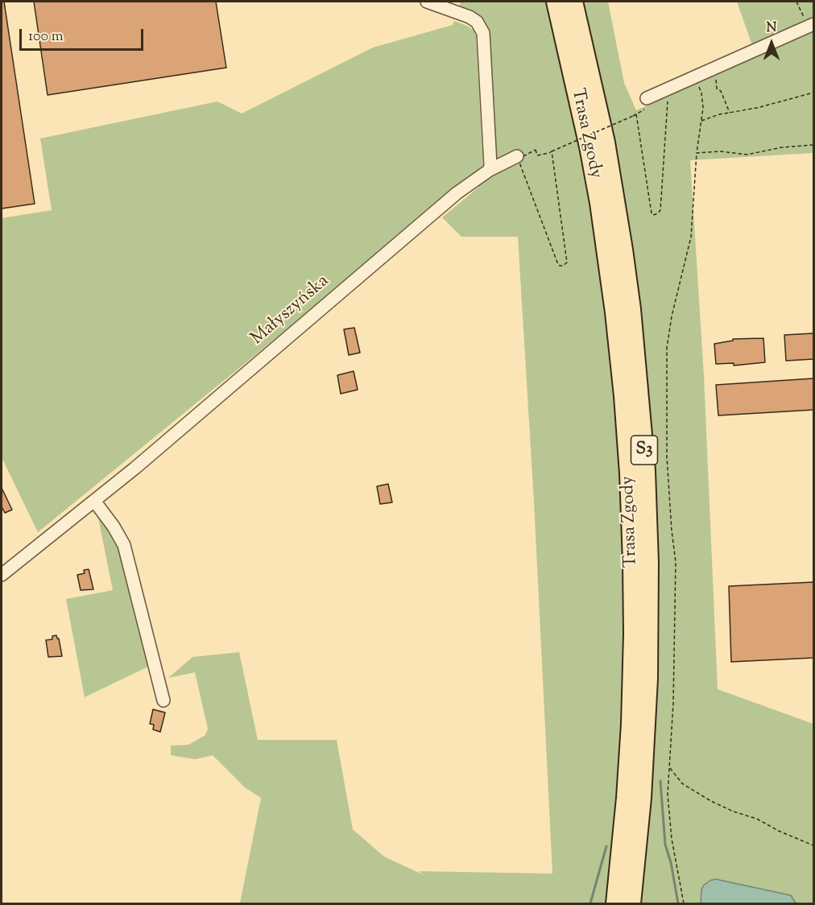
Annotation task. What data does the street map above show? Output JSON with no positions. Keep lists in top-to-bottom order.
{
  "streets": {
    "highway": ["Trasa Zgody", "S3"],
    "street": ["Małyszyńska"]
  },
  "scale_bar": "100 m",
  "north": "top"
}
